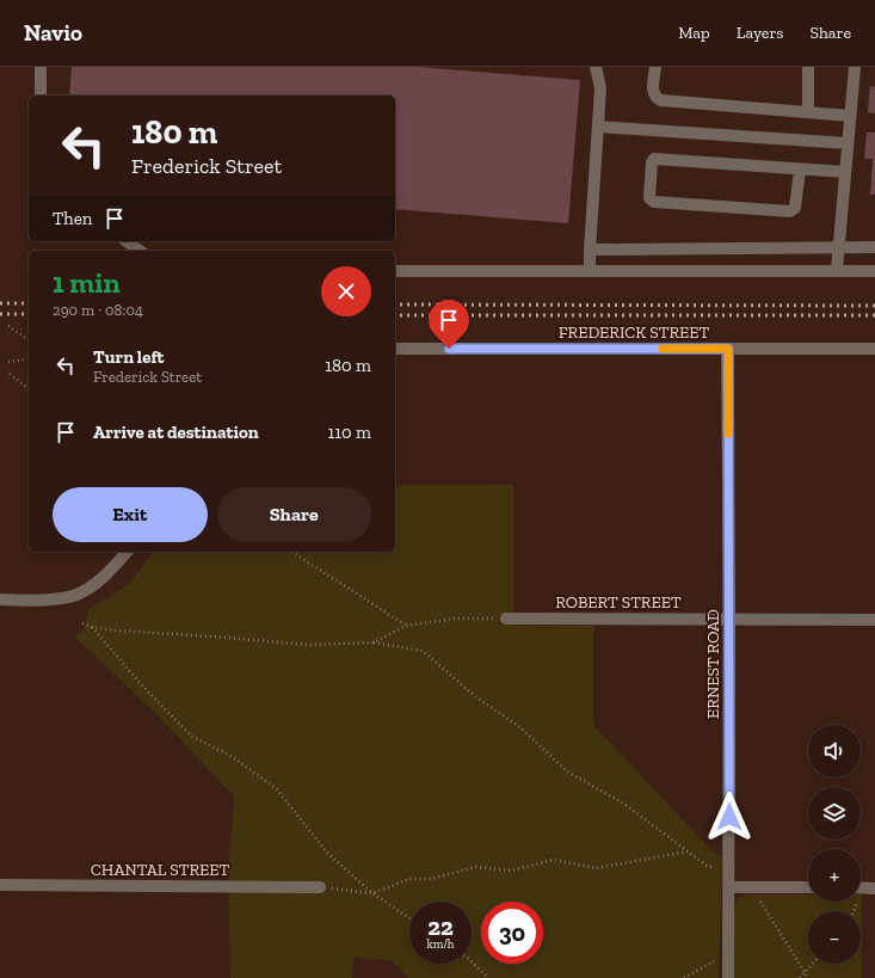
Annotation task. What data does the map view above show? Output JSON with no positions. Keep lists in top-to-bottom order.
{
  "streets": {
    "street": [
      "FREDERICK STREET",
      "ROBERT STREET",
      "ERNEST ROAD",
      "CHANTAL STREET"
    ]
  },
  "crossings": [
    ["FREDERICK STREET", "ERNEST ROAD"],
    ["ROBERT STREET", "ERNEST ROAD"]
  ],
  "page": {
    "header": "Navio",
    "nav": ["Map", "Layers", "Share"],
    "turn": ["180 m", "Frederick Street"],
    "then": "Then",
    "heading": ["1 min", "290 m · 08:04"],
    "list": [
      {
        "name": "Turn left",
        "note": "Frederick Street",
        "value": "180 m"
      },
      {
        "name": "Arrive at destination",
        "value": "110 m"
      }
    ],
    "buttons": ["Exit", "Share"],
    "map_buttons": ["+", "−"],
    "speed": "22 km/h",
    "limit": "30"
  }
}
